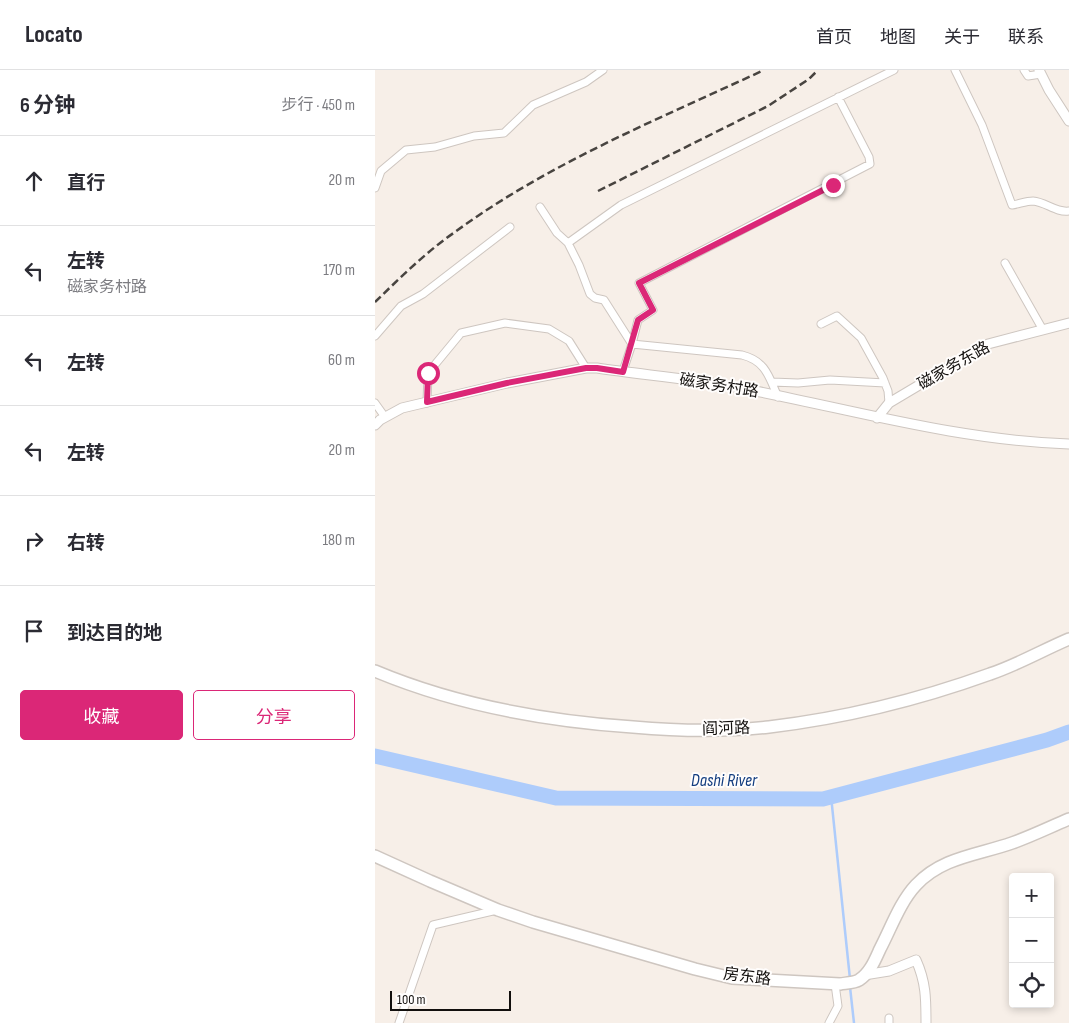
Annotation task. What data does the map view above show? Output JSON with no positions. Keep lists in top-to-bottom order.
{
  "streets": {
    "main road": ["阎河路", "房东路"],
    "street": ["磁家务东路", "磁家务村路"]
  },
  "crossings": [
    ["磁家务东路", "磁家务村路"]
  ],
  "water": ["Dashi River"],
  "scale_bar": "100 m",
  "page": {
    "header": "Locato",
    "nav": [
      "首页",
      "地图",
      "关于",
      "联系"
    ],
    "heading": ["6 分钟", "步行 · 450 m"],
    "list": [
      ["直行", "20 m"],
      ["左转", "磁家务村路", "170 m"],
      ["左转", "60 m"],
      ["左转", "20 m"],
      ["右转", "180 m"],
      "到达目的地"
    ],
    "buttons": ["收藏", "分享"],
    "map_buttons": ["+", "−"],
    "scale": "100 m"
  }
}
